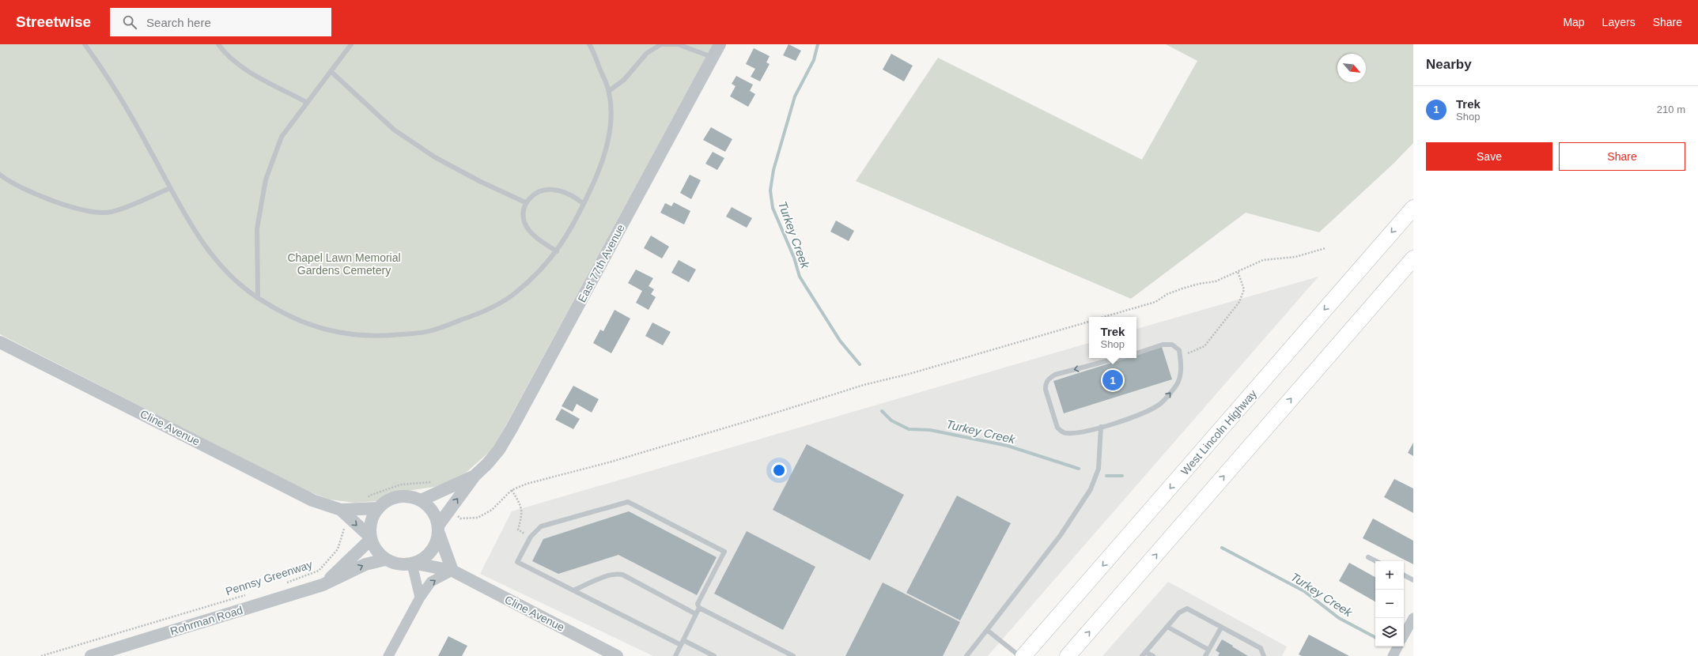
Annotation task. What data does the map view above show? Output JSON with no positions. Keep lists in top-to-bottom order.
{
  "streets": {
    "main road": ["West Lincoln Highway"],
    "street": ["East 77th Avenue", "Cline Avenue", "Rohrman Road"],
    "path": ["Pennsy Greenway"]
  },
  "crossings": [
    ["East 77th Avenue", "Cline Avenue"],
    ["East 77th Avenue", "Rohrman Road"],
    ["Cline Avenue", "Pennsy Greenway"],
    ["Cline Avenue", "Rohrman Road"]
  ],
  "water": ["Turkey Creek"],
  "parks": ["Chapel Lawn Memorial Gardens Cemetery"],
  "north": "bottom right",
  "page": {
    "header": "Streetwise",
    "search": "Search here",
    "nav": ["Map", "Layers", "Share"],
    "heading": "Nearby",
    "list": [
      {
        "mark": "1",
        "name": "Trek",
        "note": "Shop",
        "value": "210 m"
      }
    ],
    "buttons": ["Save", "Share"],
    "popup": ["Trek", "Shop"],
    "pins": "1",
    "map_buttons": ["+", "−"]
  }
}
